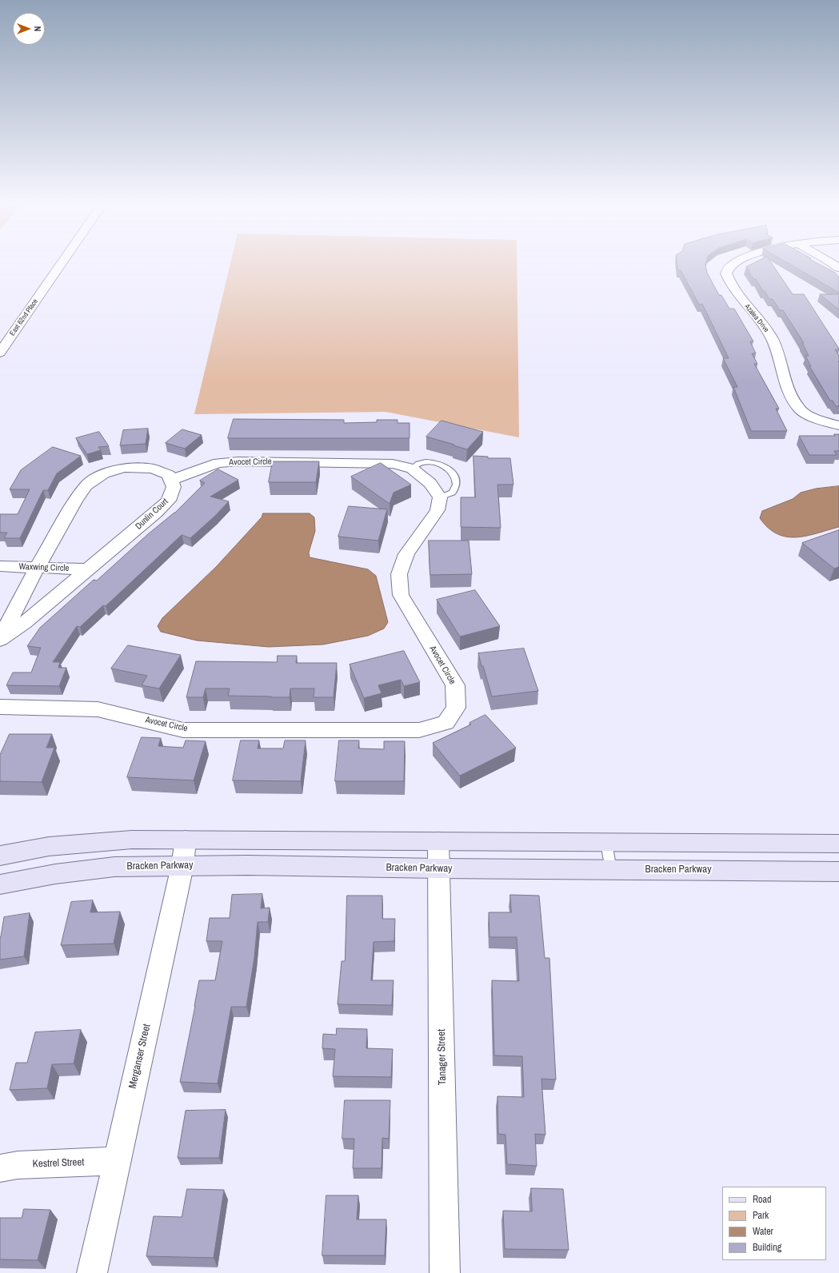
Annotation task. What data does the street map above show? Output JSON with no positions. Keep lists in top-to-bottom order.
{
  "streets": {
    "street": [
      "East 62nd Place",
      "Azalea Drive",
      "Avocet Circle",
      "Dunlin Court",
      "Waxwing Circle",
      "Bracken Parkway",
      "Merganser Street",
      "Tanager Street",
      "Kestrel Street"
    ]
  },
  "crossings": [
    ["Avocet Circle", "Dunlin Court"],
    ["Dunlin Court", "Waxwing Circle"],
    ["Bracken Parkway", "Merganser Street"],
    ["Bracken Parkway", "Tanager Street"],
    ["Merganser Street", "Kestrel Street"]
  ],
  "legend": [
    "Road",
    "Park",
    "Water",
    "Building"
  ],
  "north": "right"
}
